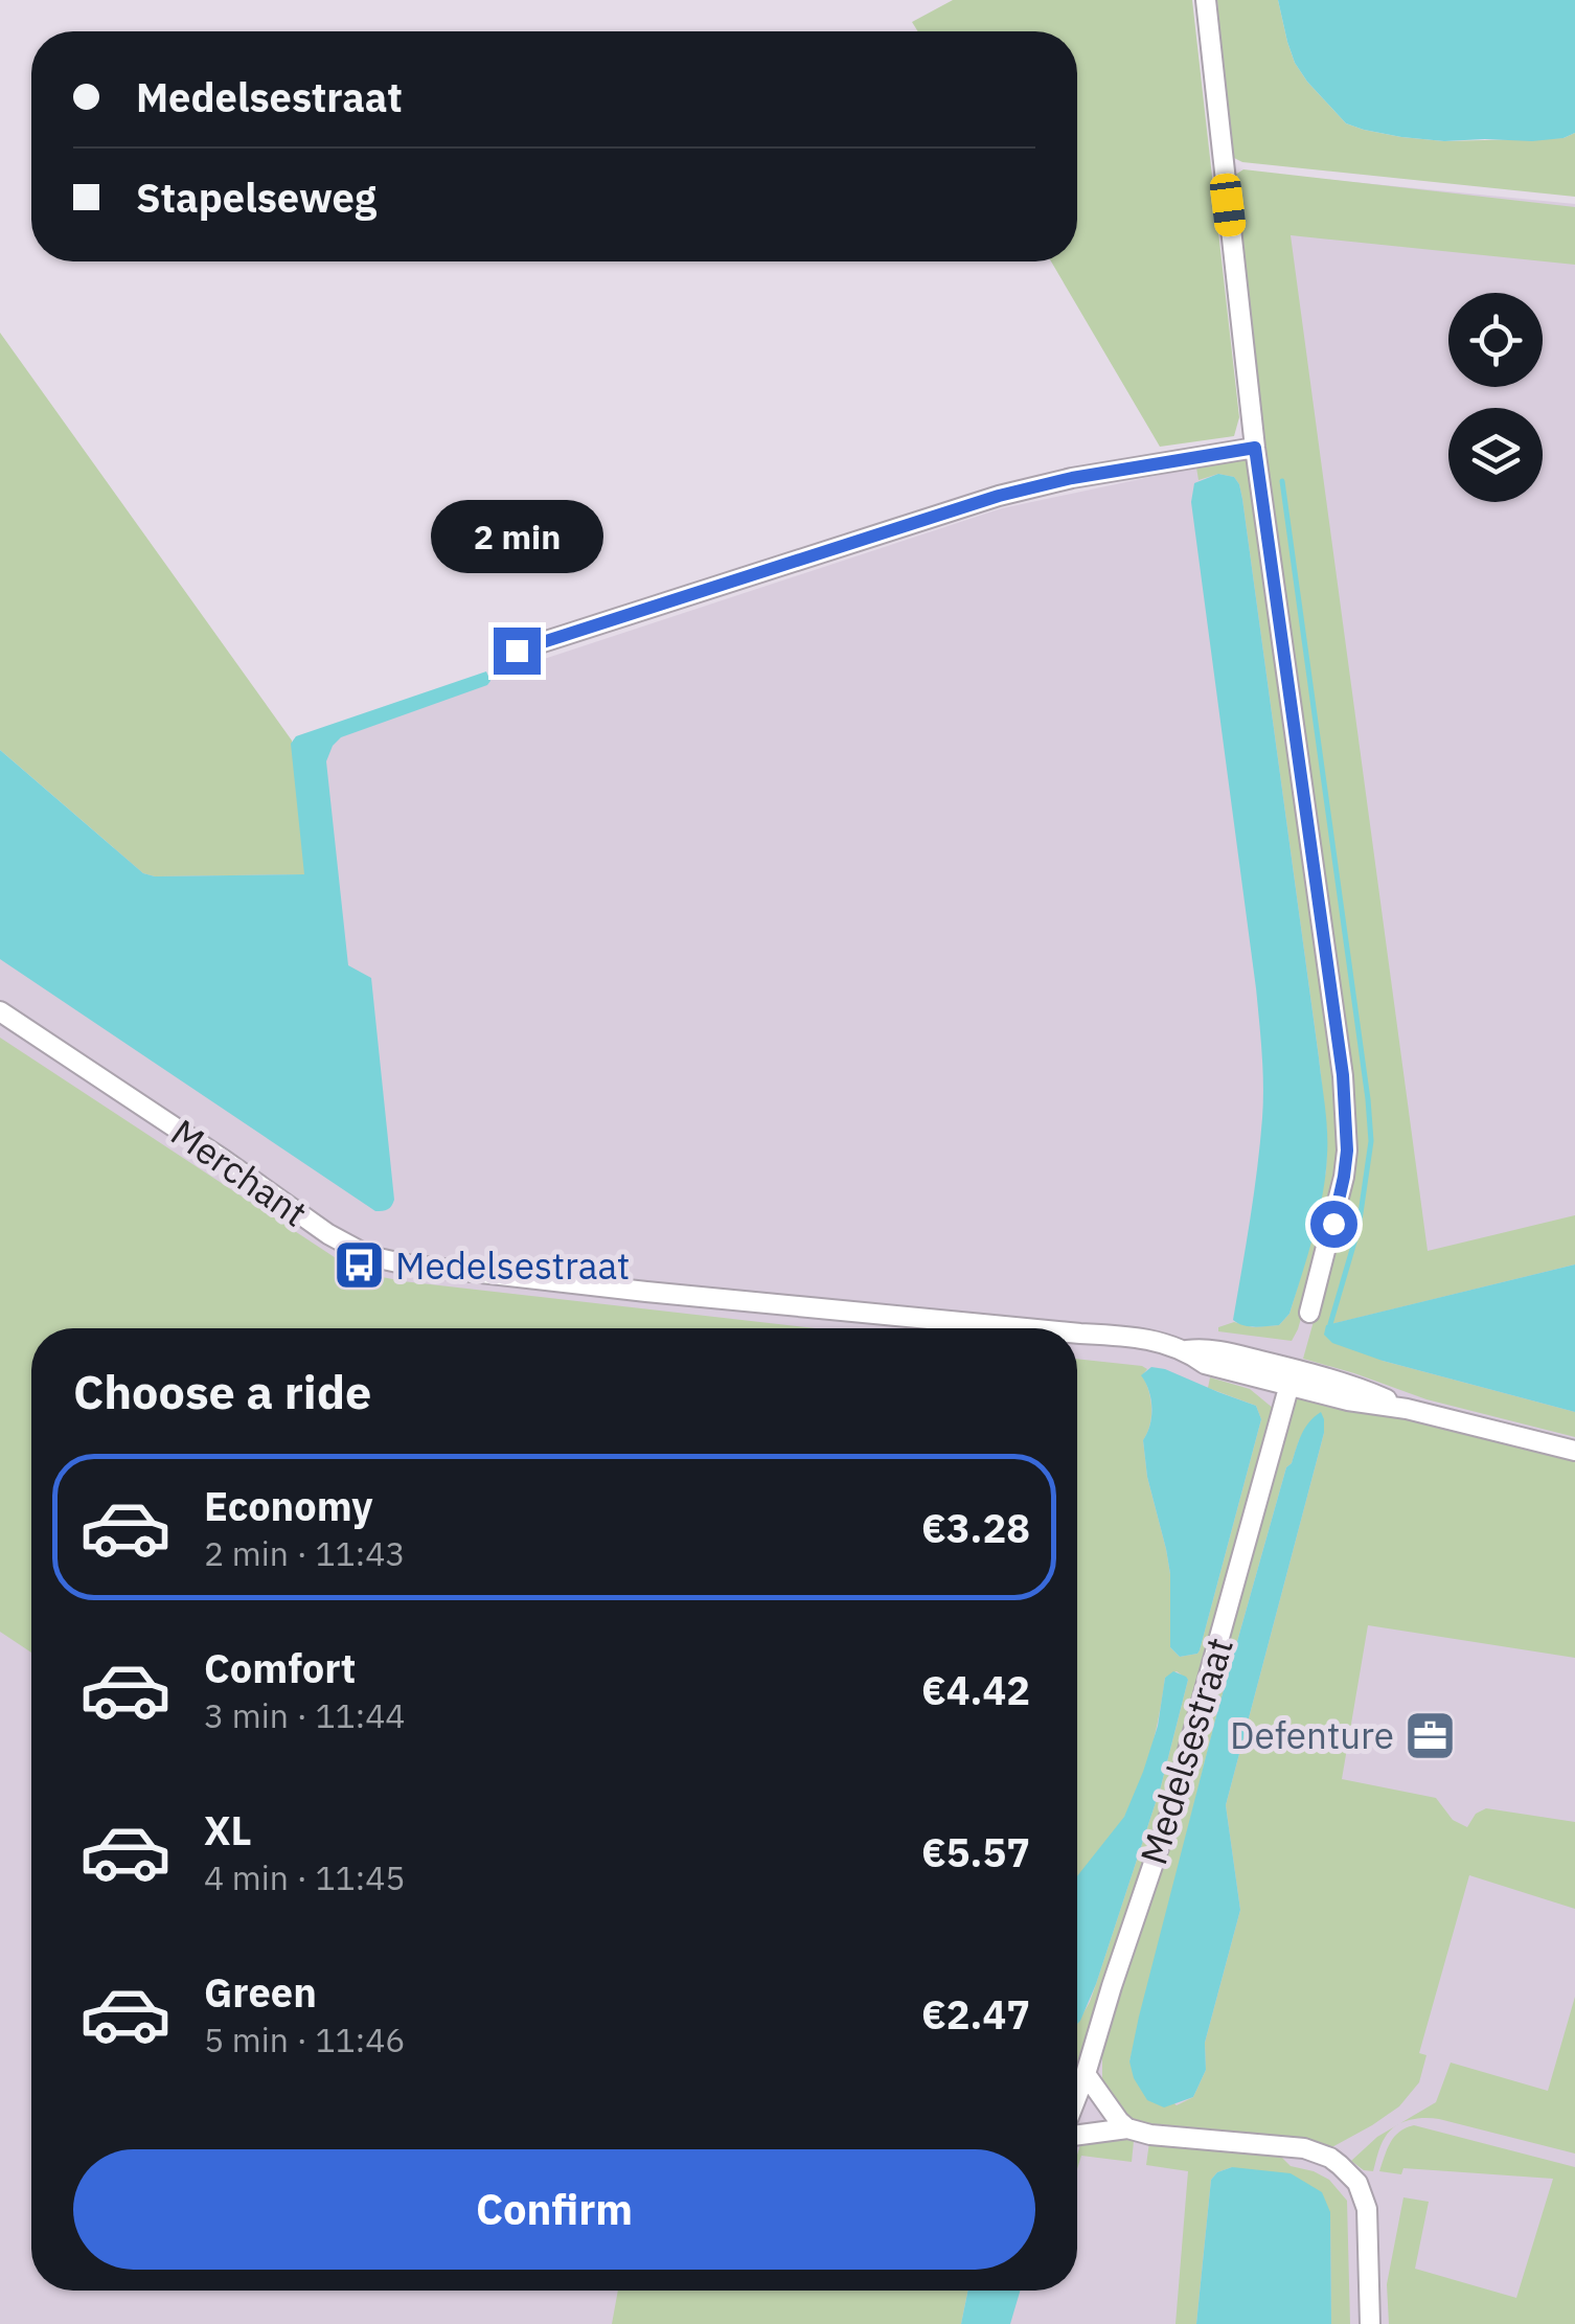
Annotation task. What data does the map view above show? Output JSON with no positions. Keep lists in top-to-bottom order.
{
  "streets": {
    "street": ["Merchant", "Medelsestraat"]
  },
  "crossings": [
    ["Merchant", "Medelsestraat"]
  ],
  "places": {
    "bus stop": ["Medelsestraat"],
    "office": ["Defenture"]
  },
  "page": {
    "banner": ["Medelsestraat", "Stapelseweg"],
    "bubble": "2 min",
    "heading": "Choose a ride",
    "list": [
      {
        "name": "Economy",
        "note": "2 min · 11:43",
        "value": "€3.28"
      },
      {
        "name": "Comfort",
        "note": "3 min · 11:44",
        "value": "€4.42"
      },
      {
        "name": "XL",
        "note": "4 min · 11:45",
        "value": "€5.57"
      },
      {
        "name": "Green",
        "note": "5 min · 11:46",
        "value": "€2.47"
      }
    ],
    "buttons": "Confirm"
  }
}
